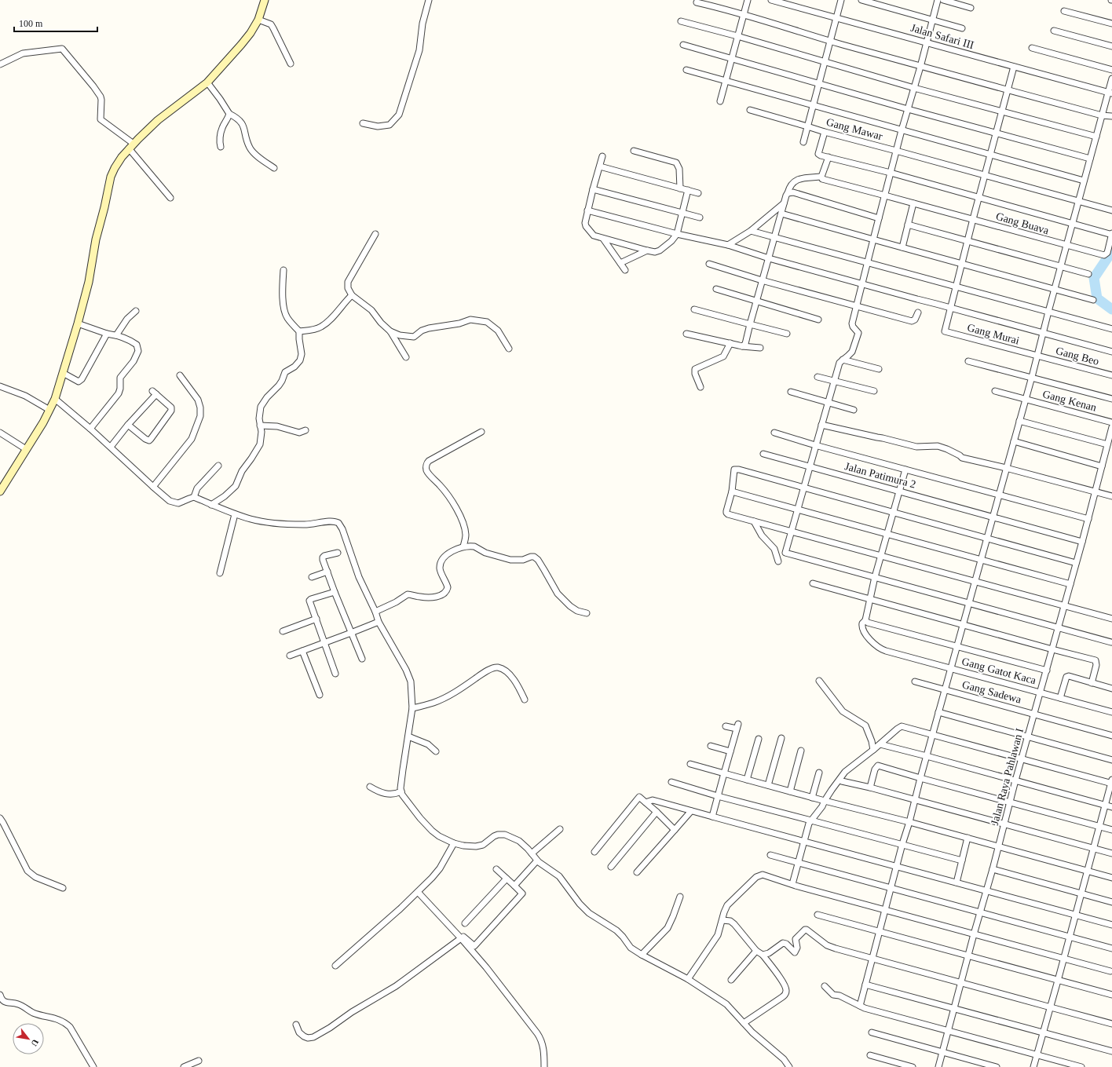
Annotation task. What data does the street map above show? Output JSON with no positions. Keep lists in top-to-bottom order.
{
  "streets": {
    "street": [
      "Jalan Safari III",
      "Gang Mawar",
      "Gang Buava",
      "Gang Murai",
      "Gang Beo",
      "Gang Kenan",
      "Jalan Patimura 2",
      "Gang Gatot Kaca",
      "Gang Sadewa",
      "Jalan Raya Pahlawan I"
    ]
  },
  "crossings": [
    ["Gang Murai", "Gang Beo"],
    ["Jalan Patimura 2", "Jalan Raya Pahlawan I"],
    ["Gang Gatot Kaca", "Jalan Raya Pahlawan I"],
    ["Gang Sadewa", "Jalan Raya Pahlawan I"]
  ],
  "scale_bar": "100 m",
  "north": "bottom right"
}
